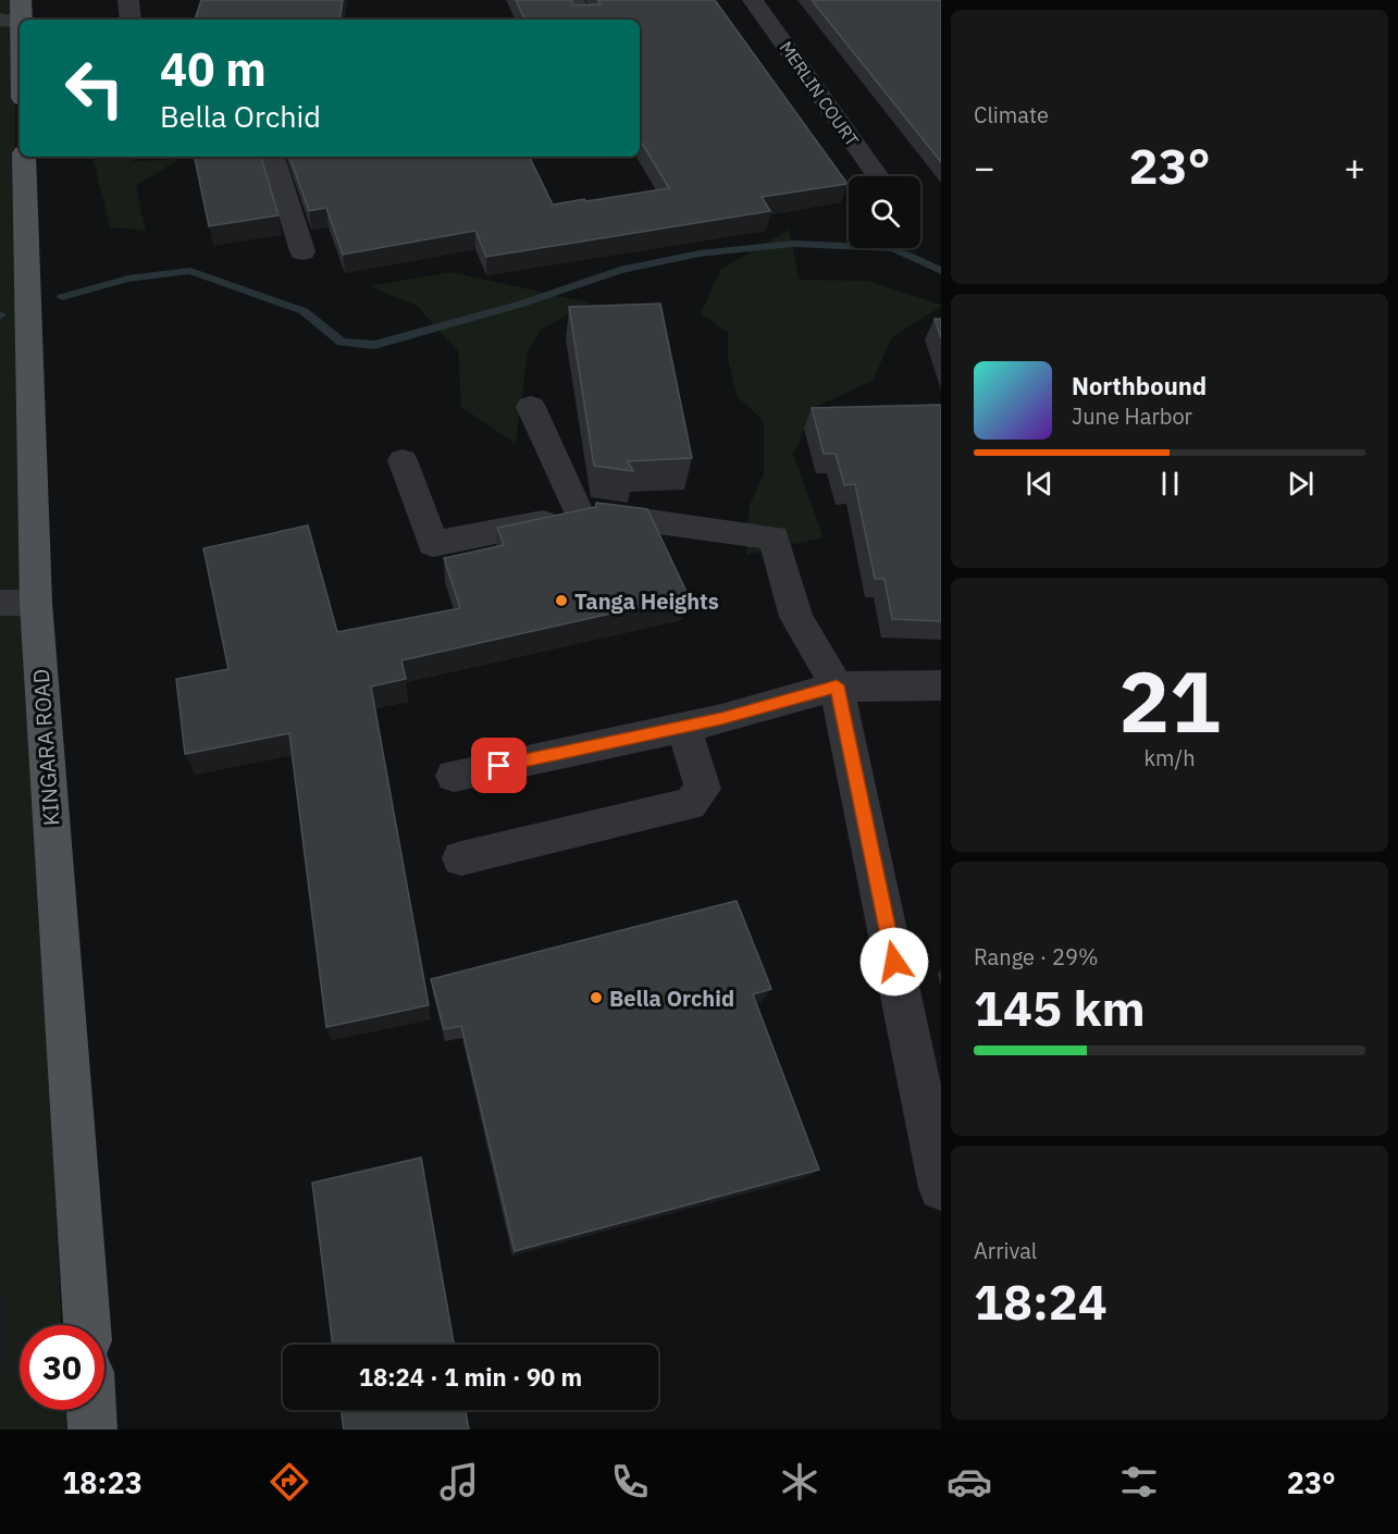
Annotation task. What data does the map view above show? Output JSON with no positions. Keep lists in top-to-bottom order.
{
  "streets": {
    "main road": ["KINGARA ROAD"],
    "street": ["MERLIN COURT"]
  },
  "places": ["Tanga Heights", "Bella Orchid"],
  "page": {
    "tile": [
      "Climate",
      ["21", "km/h"],
      ["Range · 29%", "145 km"],
      ["Arrival", "18:24"]
    ],
    "turn": ["40 m", "Bella Orchid"],
    "heat": ["−", "23°", "+"],
    "song": ["Northbound", "June Harbor"],
    "limit": "30",
    "trip": "18:24 · 1 min · 90 m",
    "tabs": ["18:23", "23°"]
  }
}
